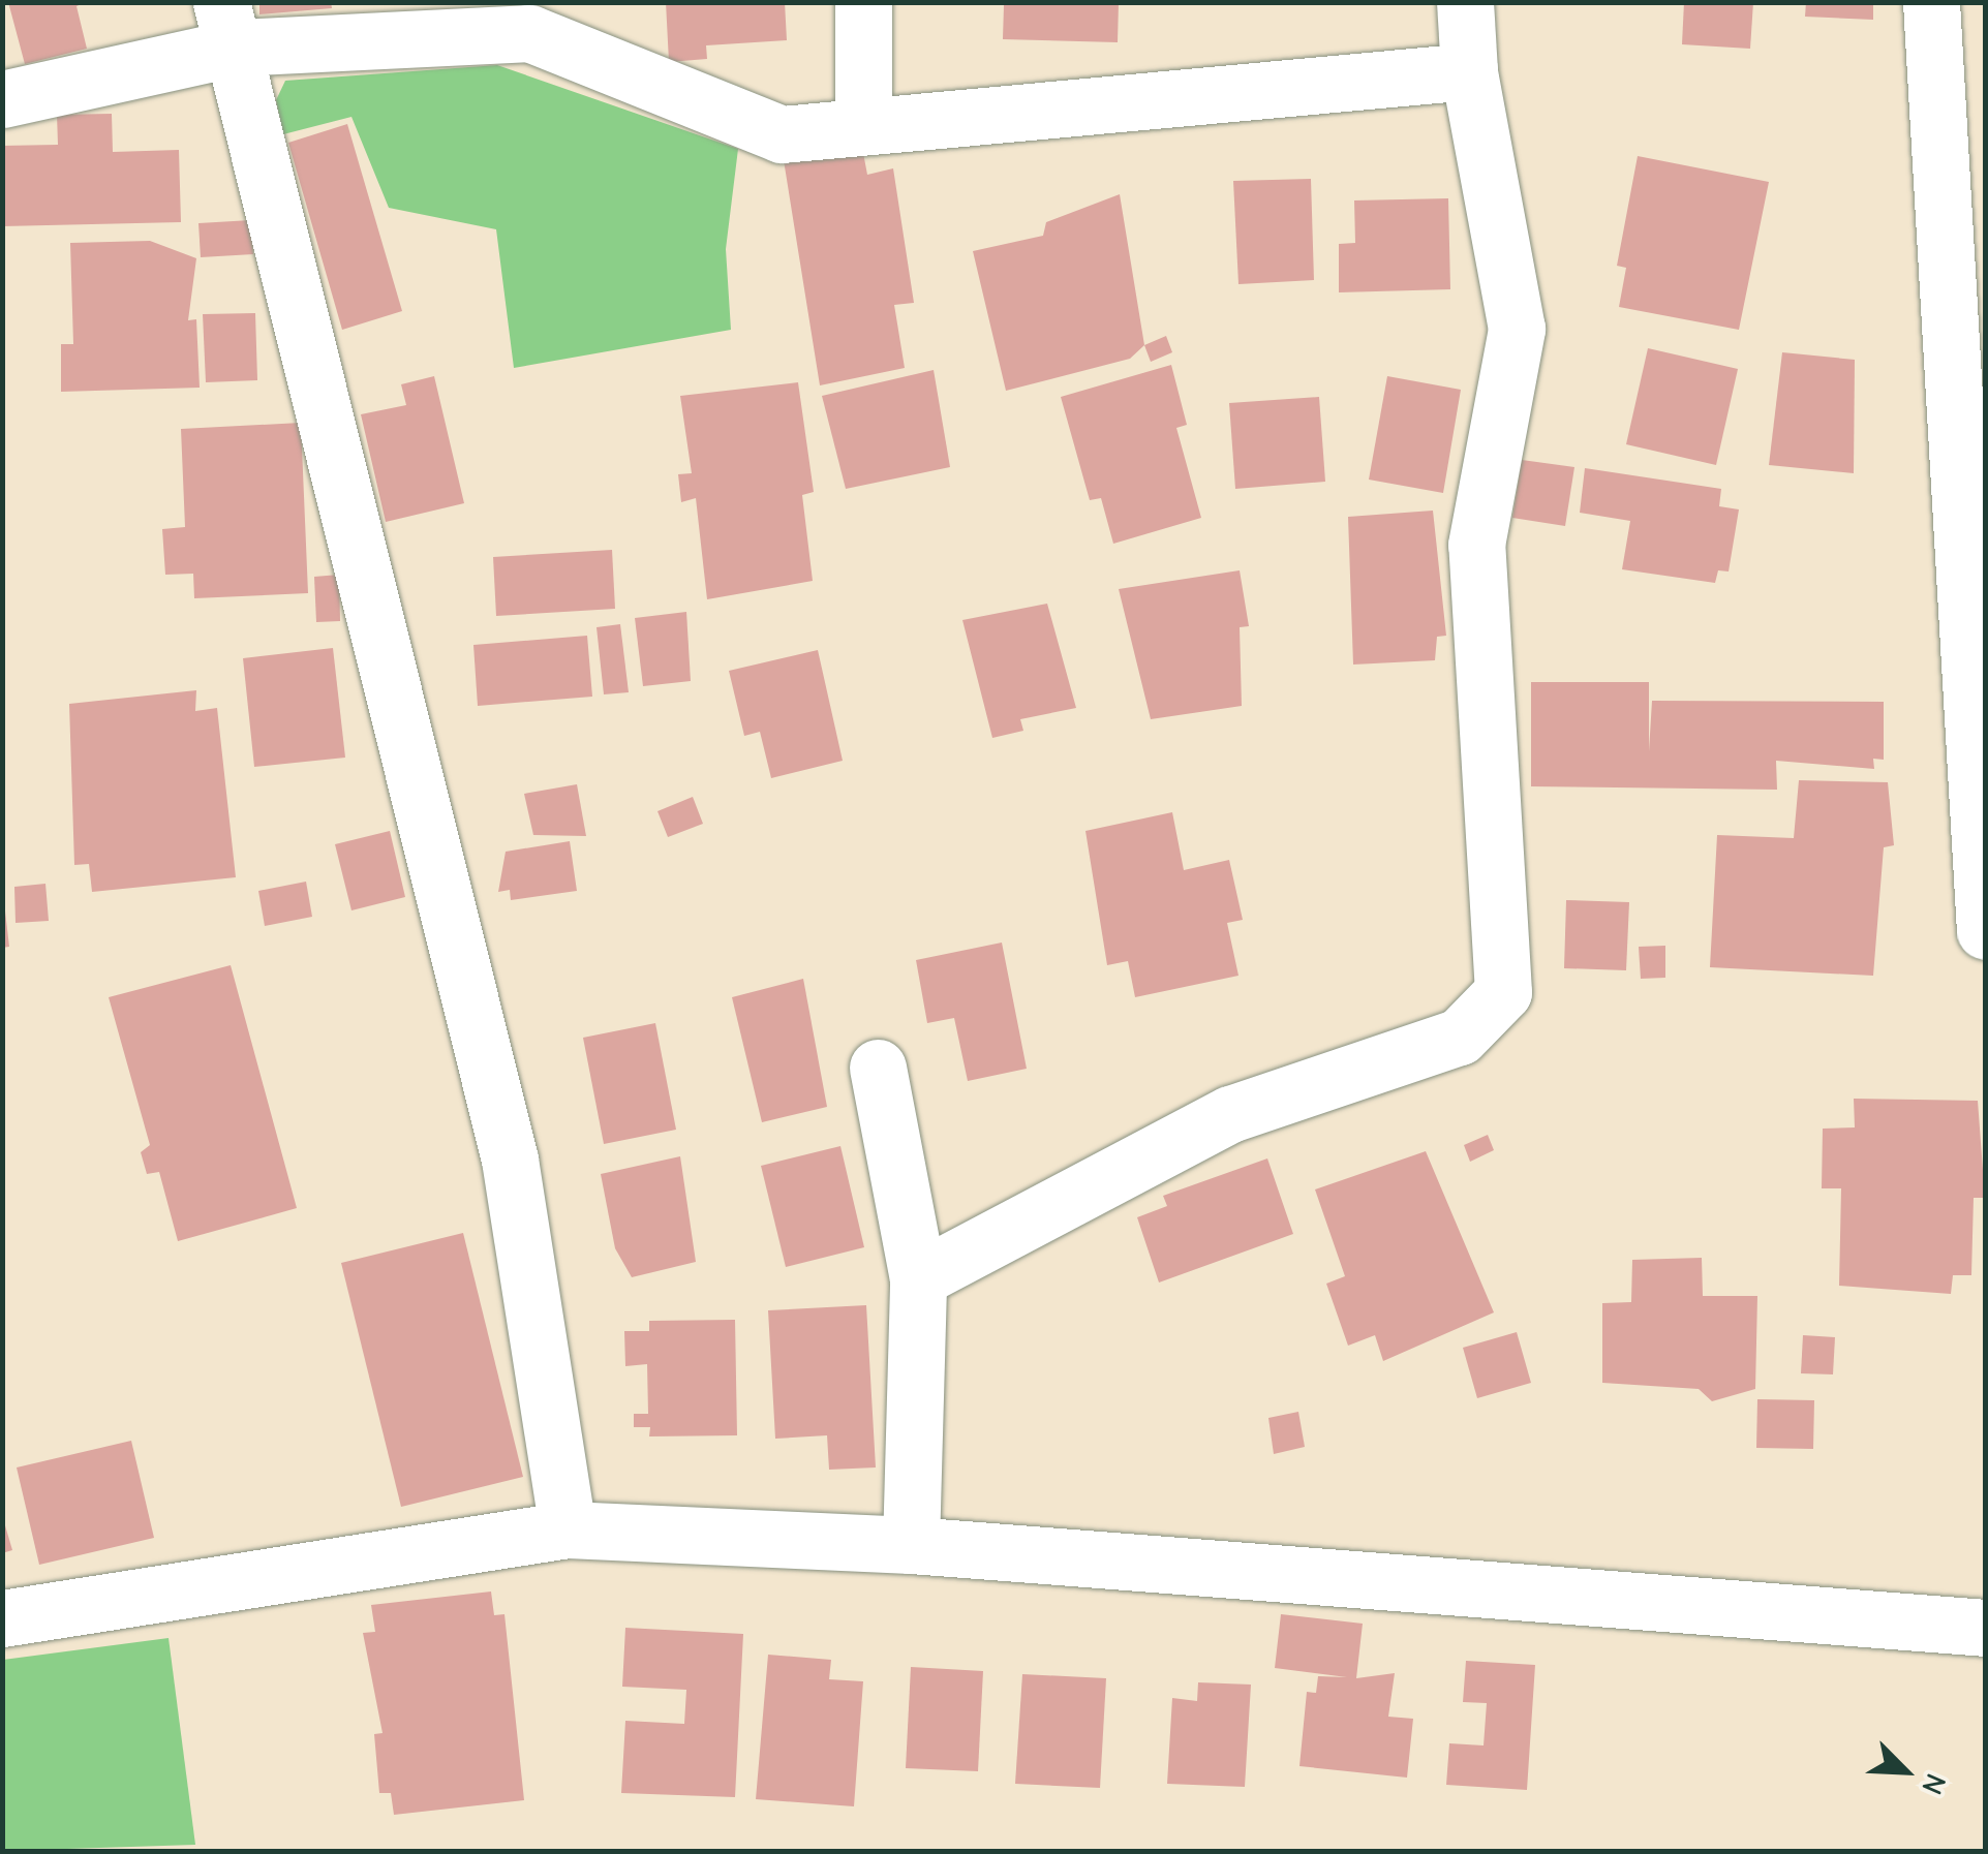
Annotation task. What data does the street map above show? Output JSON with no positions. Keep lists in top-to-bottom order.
{
  "north": "bottom right"
}
